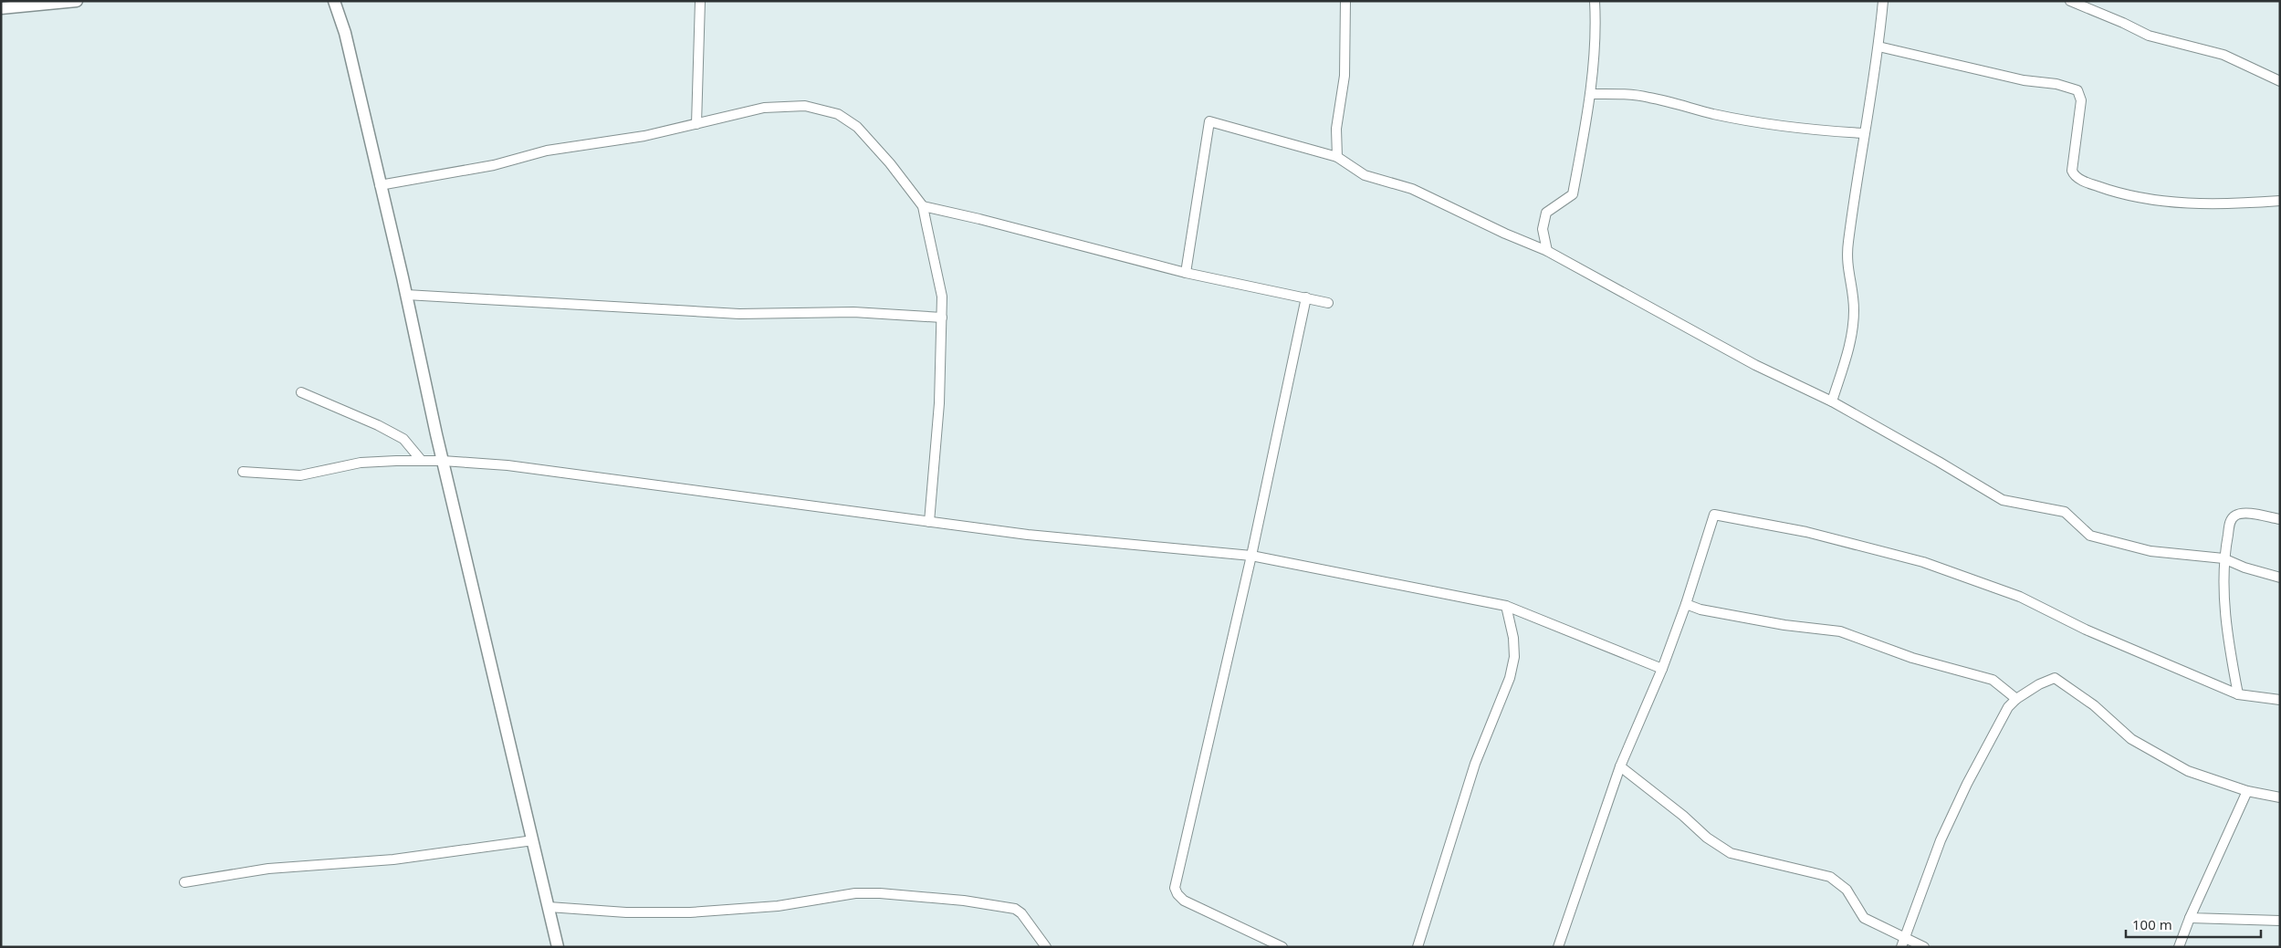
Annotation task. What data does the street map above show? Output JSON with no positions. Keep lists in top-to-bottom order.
{
  "scale_bar": "100 m"
}
